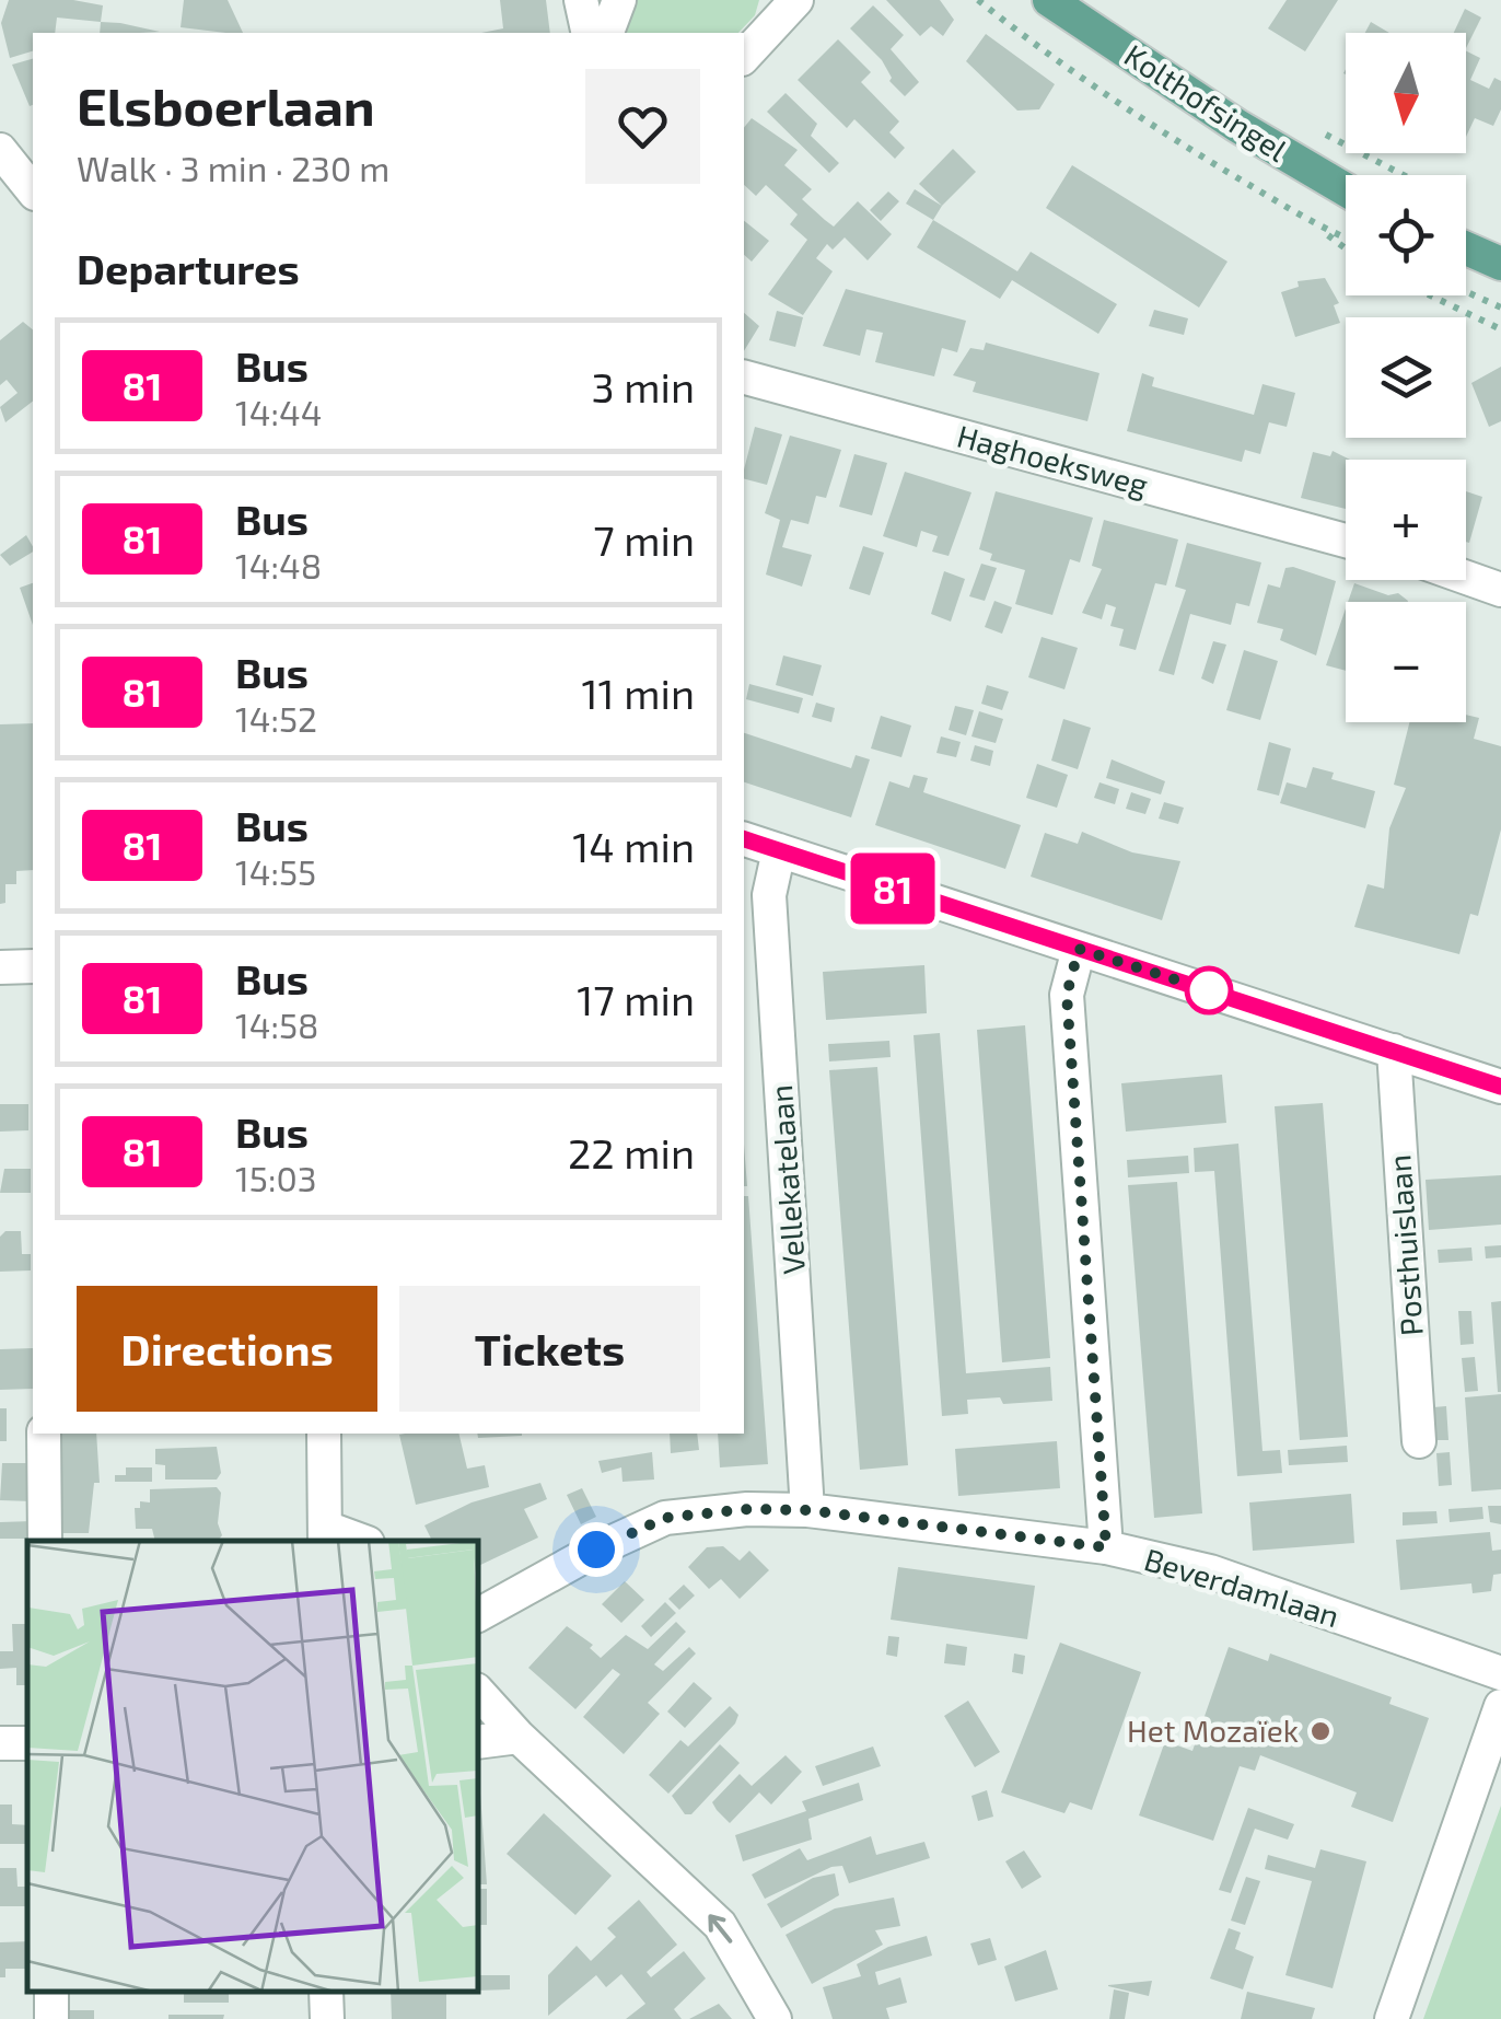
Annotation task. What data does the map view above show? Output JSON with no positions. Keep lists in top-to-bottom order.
{
  "streets": {
    "main road": ["Kolthofsingel"],
    "street": [
      "Haghoeksweg",
      "Vellekatelaan",
      "Posthuislaan",
      "Beverdamlaan"
    ]
  },
  "crossings": [
    ["Vellekatelaan", "Beverdamlaan"]
  ],
  "places": ["Het Mozaïek"],
  "lines": ["bus line 81"],
  "north": "bottom",
  "page": {
    "on_map": "81",
    "map_buttons": ["+", "−"],
    "heading": [
      ["Elsboerlaan", "Walk · 3 min · 230 m"],
      "Departures"
    ],
    "list": [
      {
        "mark": "81",
        "name": "Bus",
        "note": "14:44",
        "value": "3 min"
      },
      {
        "mark": "81",
        "name": "Bus",
        "note": "14:48",
        "value": "7 min"
      },
      {
        "mark": "81",
        "name": "Bus",
        "note": "14:52",
        "value": "11 min"
      },
      {
        "mark": "81",
        "name": "Bus",
        "note": "14:55",
        "value": "14 min"
      },
      {
        "mark": "81",
        "name": "Bus",
        "note": "14:58",
        "value": "17 min"
      },
      {
        "mark": "81",
        "name": "Bus",
        "note": "15:03",
        "value": "22 min"
      }
    ],
    "buttons": ["Directions", "Tickets"]
  }
}
